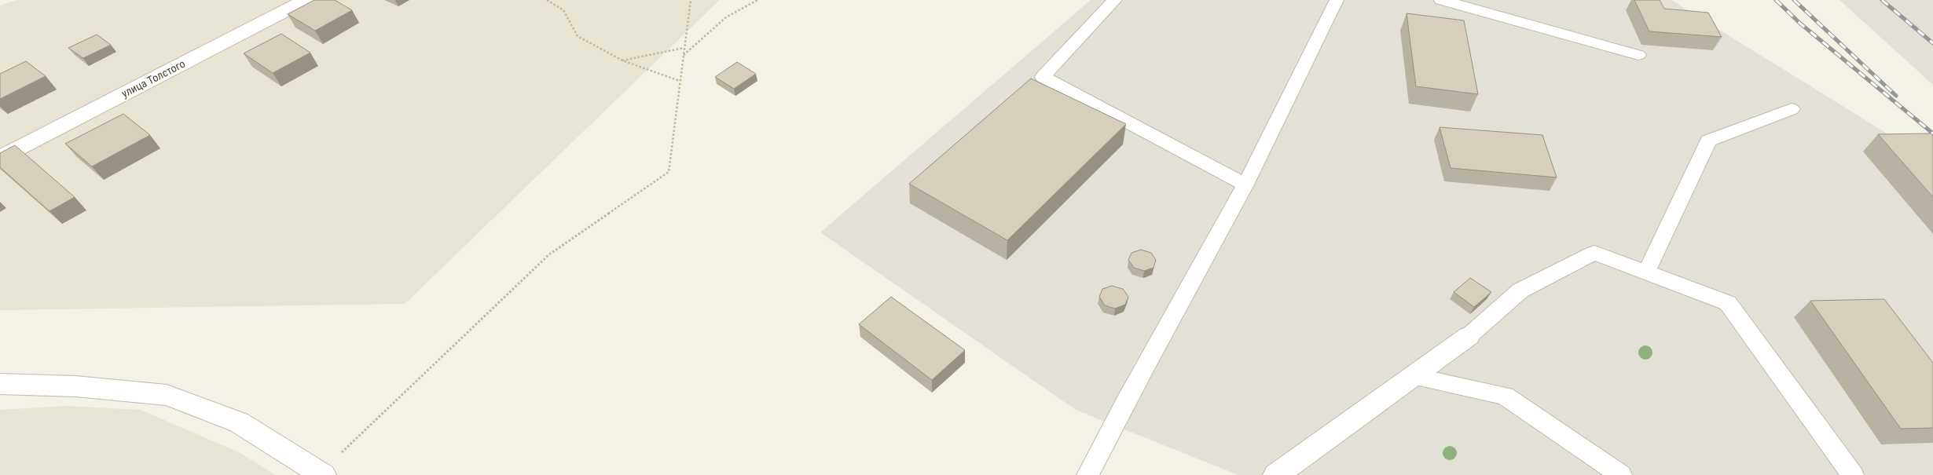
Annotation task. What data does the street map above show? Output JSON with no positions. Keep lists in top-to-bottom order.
{
  "streets": {
    "street": ["улица Толстого"]
  }
}
